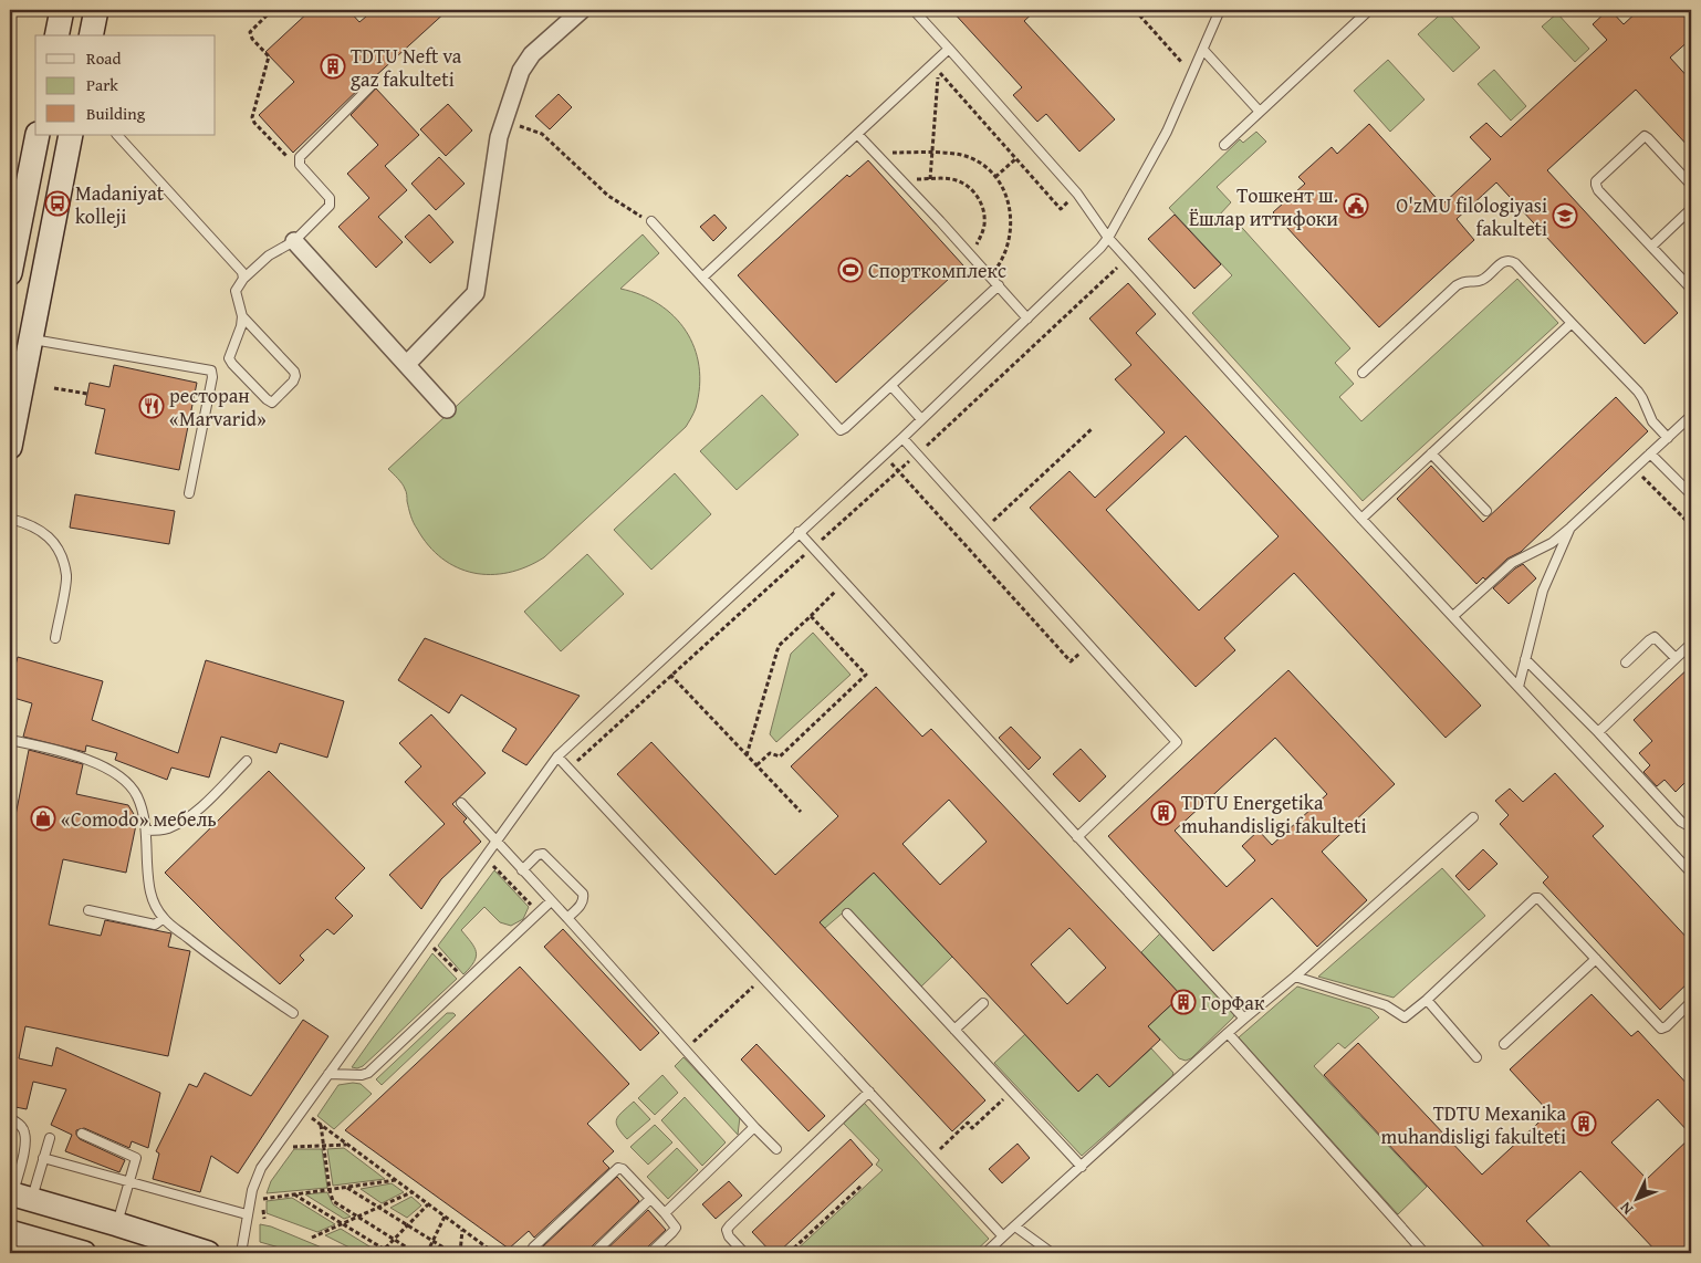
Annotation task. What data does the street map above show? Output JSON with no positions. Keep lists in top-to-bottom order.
{
  "places": {
    "building": [
      "TDTU Neft va gaz fakulteti",
      "TDTU Energetika muhandisligi fakulteti",
      "ГорФак",
      "TDTU Mexanika muhandisligi fakulteti"
    ],
    "bus stop": ["Madaniyat kolleji"],
    "public building": ["Тошкент ш. Ёшлар иттифоки"],
    "school or university": ["O'zMU filologiyasi fakulteti"],
    "sports": ["Спорткомплекс"],
    "restaurant": ["ресторан «Marvarid»"],
    "shop": ["«Comodo» мебель"]
  },
  "legend": ["Road", "Park", "Building"],
  "north": "bottom left"
}
